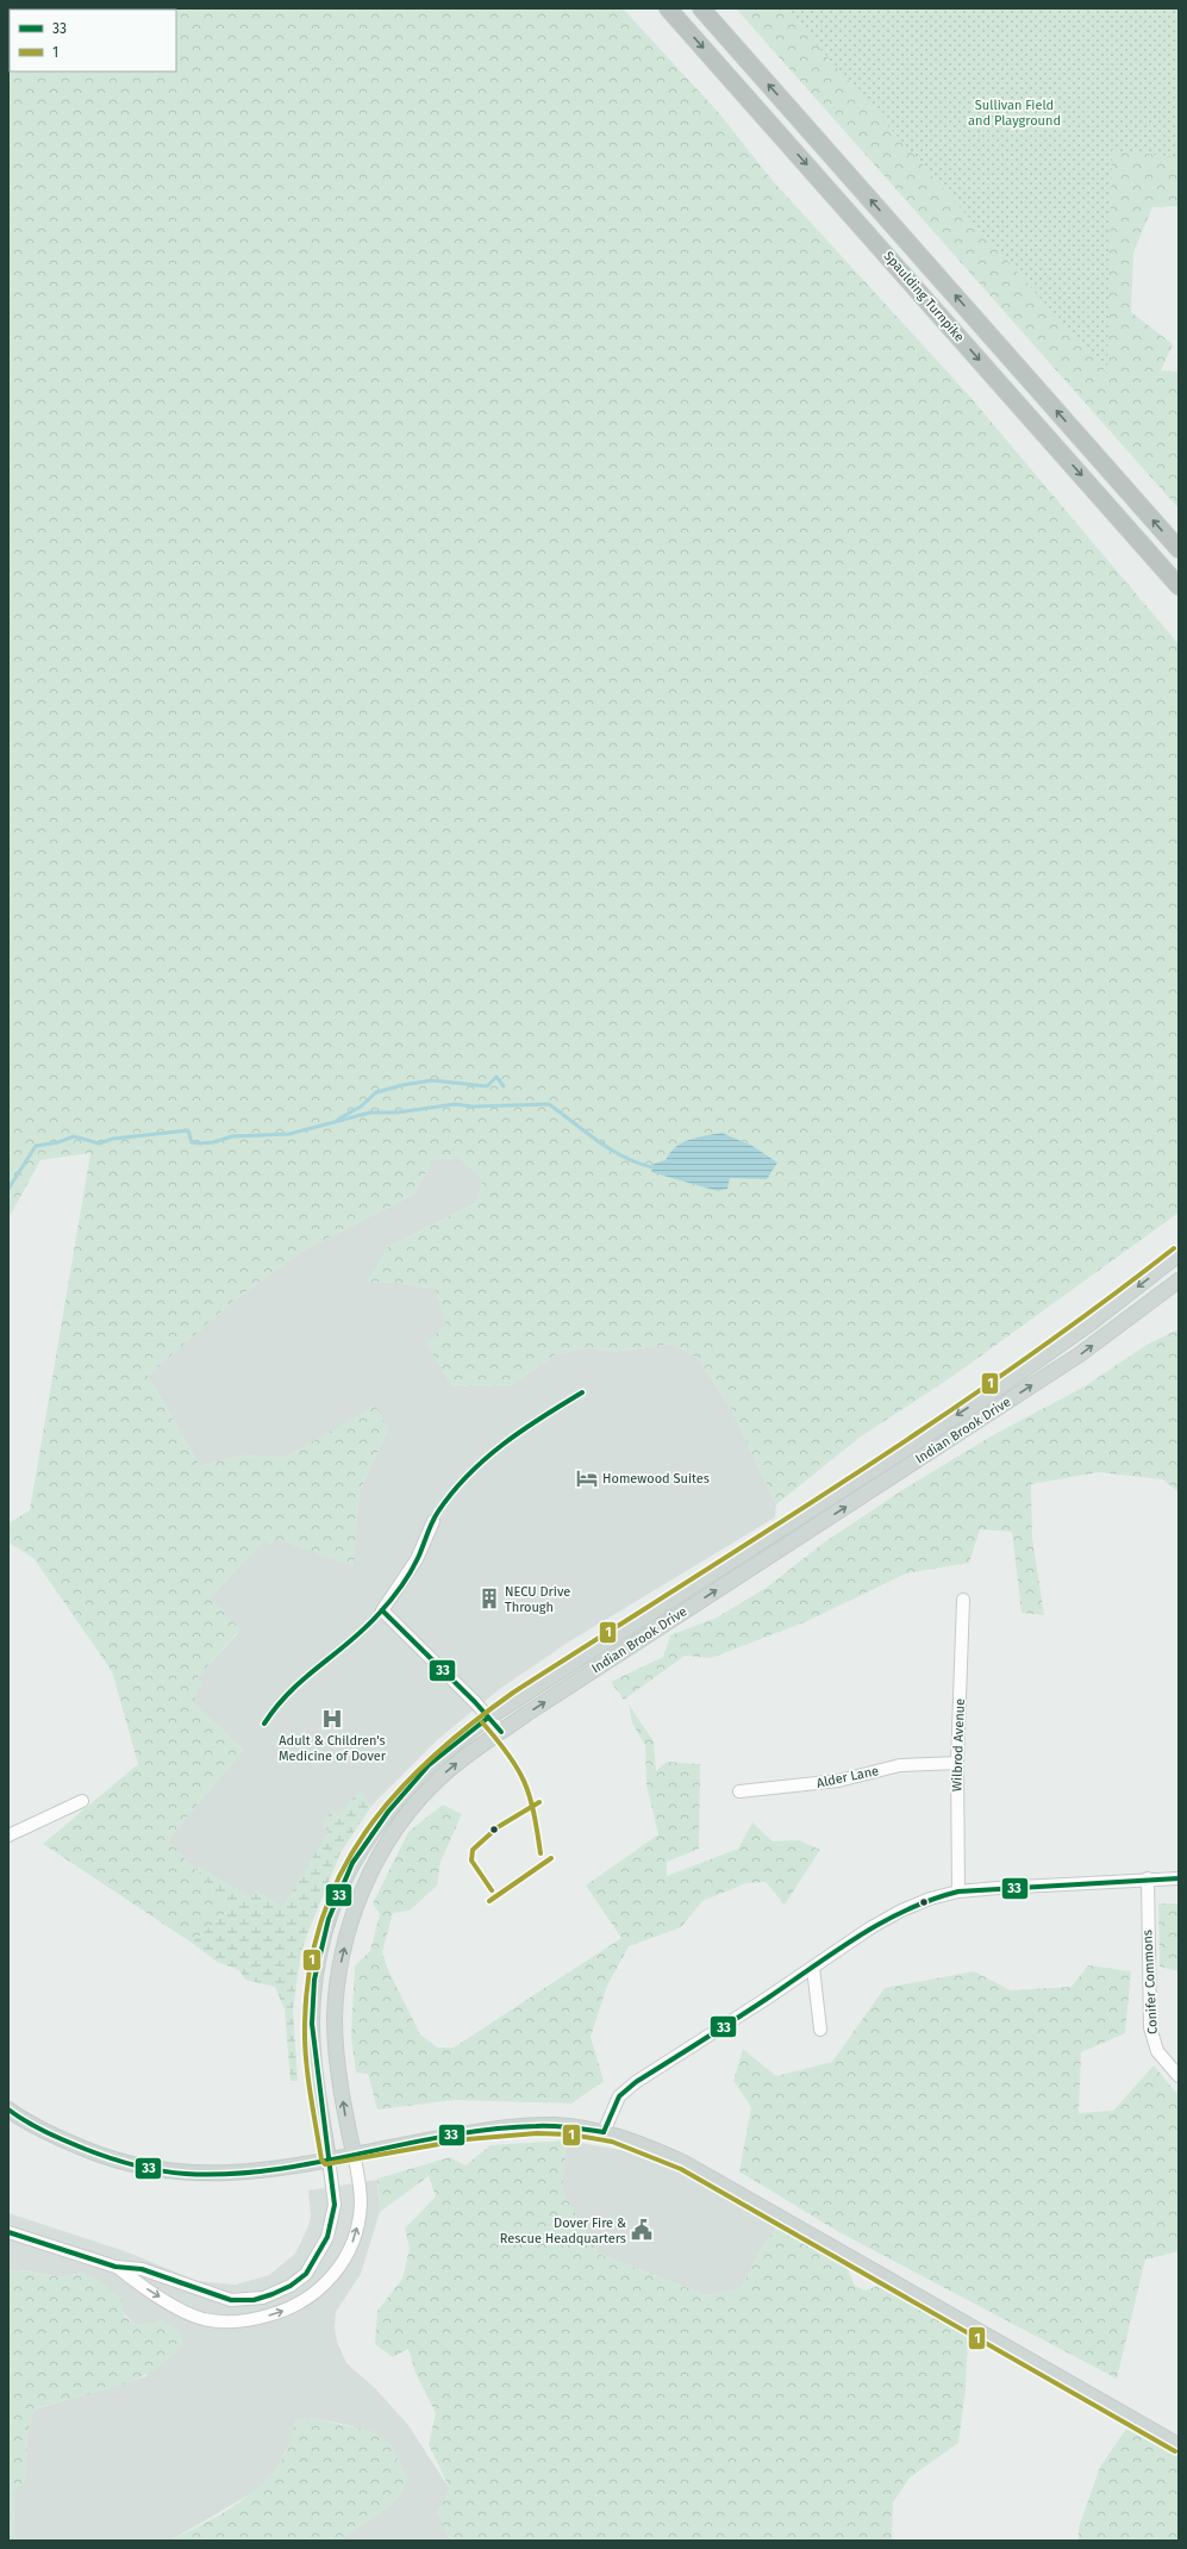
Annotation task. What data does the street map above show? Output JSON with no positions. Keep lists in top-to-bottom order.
{
  "streets": {
    "highway": ["Spaulding Turnpike"],
    "main road": ["Indian Brook Drive"],
    "street": ["Wilbrod Avenue", "Alder Lane", "Conifer Commons"]
  },
  "crossings": [
    ["Wilbrod Avenue", "Alder Lane"]
  ],
  "parks": ["Sullivan Field and Playground"],
  "places": {
    "hotel": ["Homewood Suites"],
    "building": ["NECU Drive Through"],
    "hospital": ["Adult & Children's Medicine of Dover"],
    "public building": ["Dover Fire & Rescue Headquarters"]
  },
  "lines": ["transit line 1", "transit line 33"],
  "legend": ["33", "1"]
}
